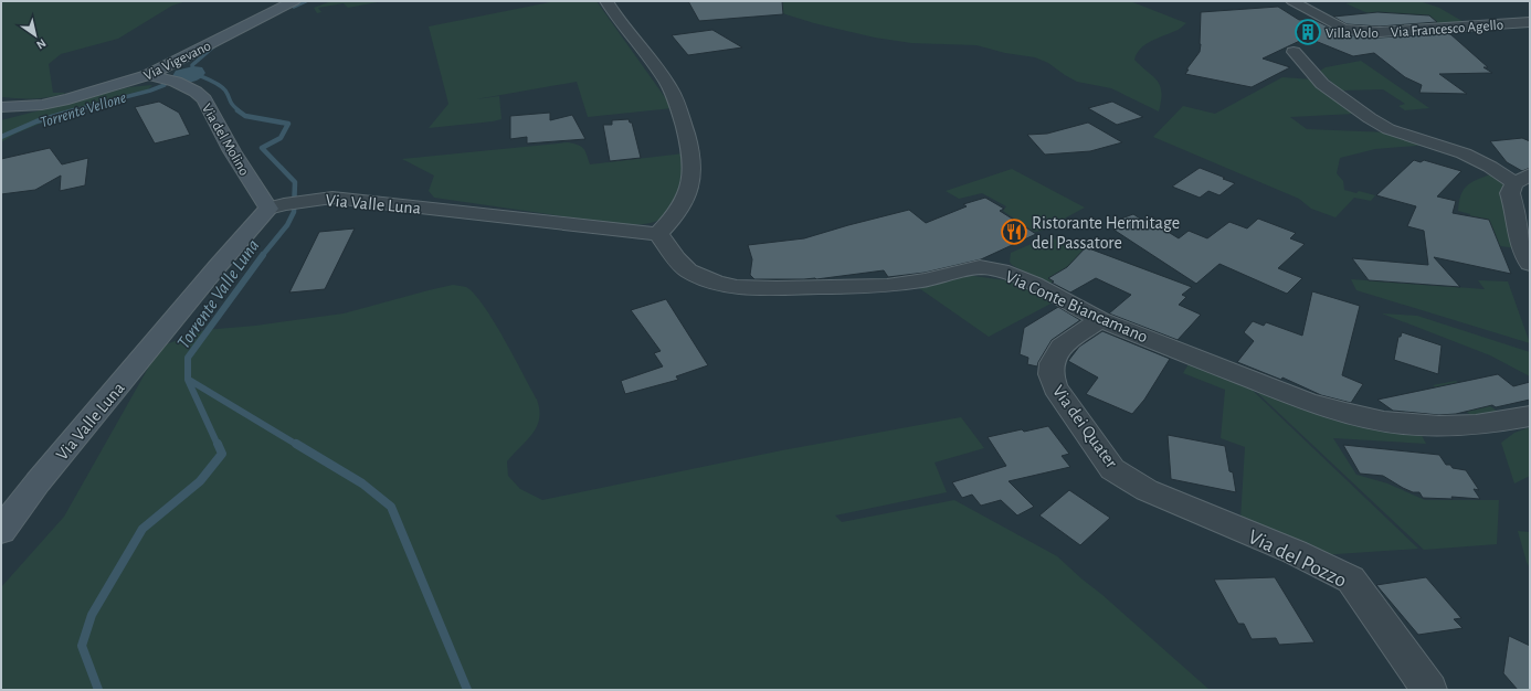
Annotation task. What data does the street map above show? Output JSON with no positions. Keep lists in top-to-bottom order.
{
  "streets": {
    "street": [
      "Via Francesco Agello",
      "Via Vigevano",
      "Via del Molino",
      "Via Valle Luna",
      "Via Conte Biancamano",
      "Via dei Quater",
      "Via del Pozzo"
    ]
  },
  "crossings": [
    ["Via Vigevano", "Via del Molino"],
    ["Via del Molino", "Via Valle Luna"],
    ["Via Valle Luna", "Via Conte Biancamano"],
    ["Via Conte Biancamano", "Via dei Quater"],
    ["Via dei Quater", "Via del Pozzo"]
  ],
  "water": ["Torrente Vellone", "Torrente Valle Luna"],
  "places": {
    "building": ["Villa Volo"],
    "restaurant": ["Ristorante Hermitage del Passatore"]
  },
  "north": "bottom right"
}
